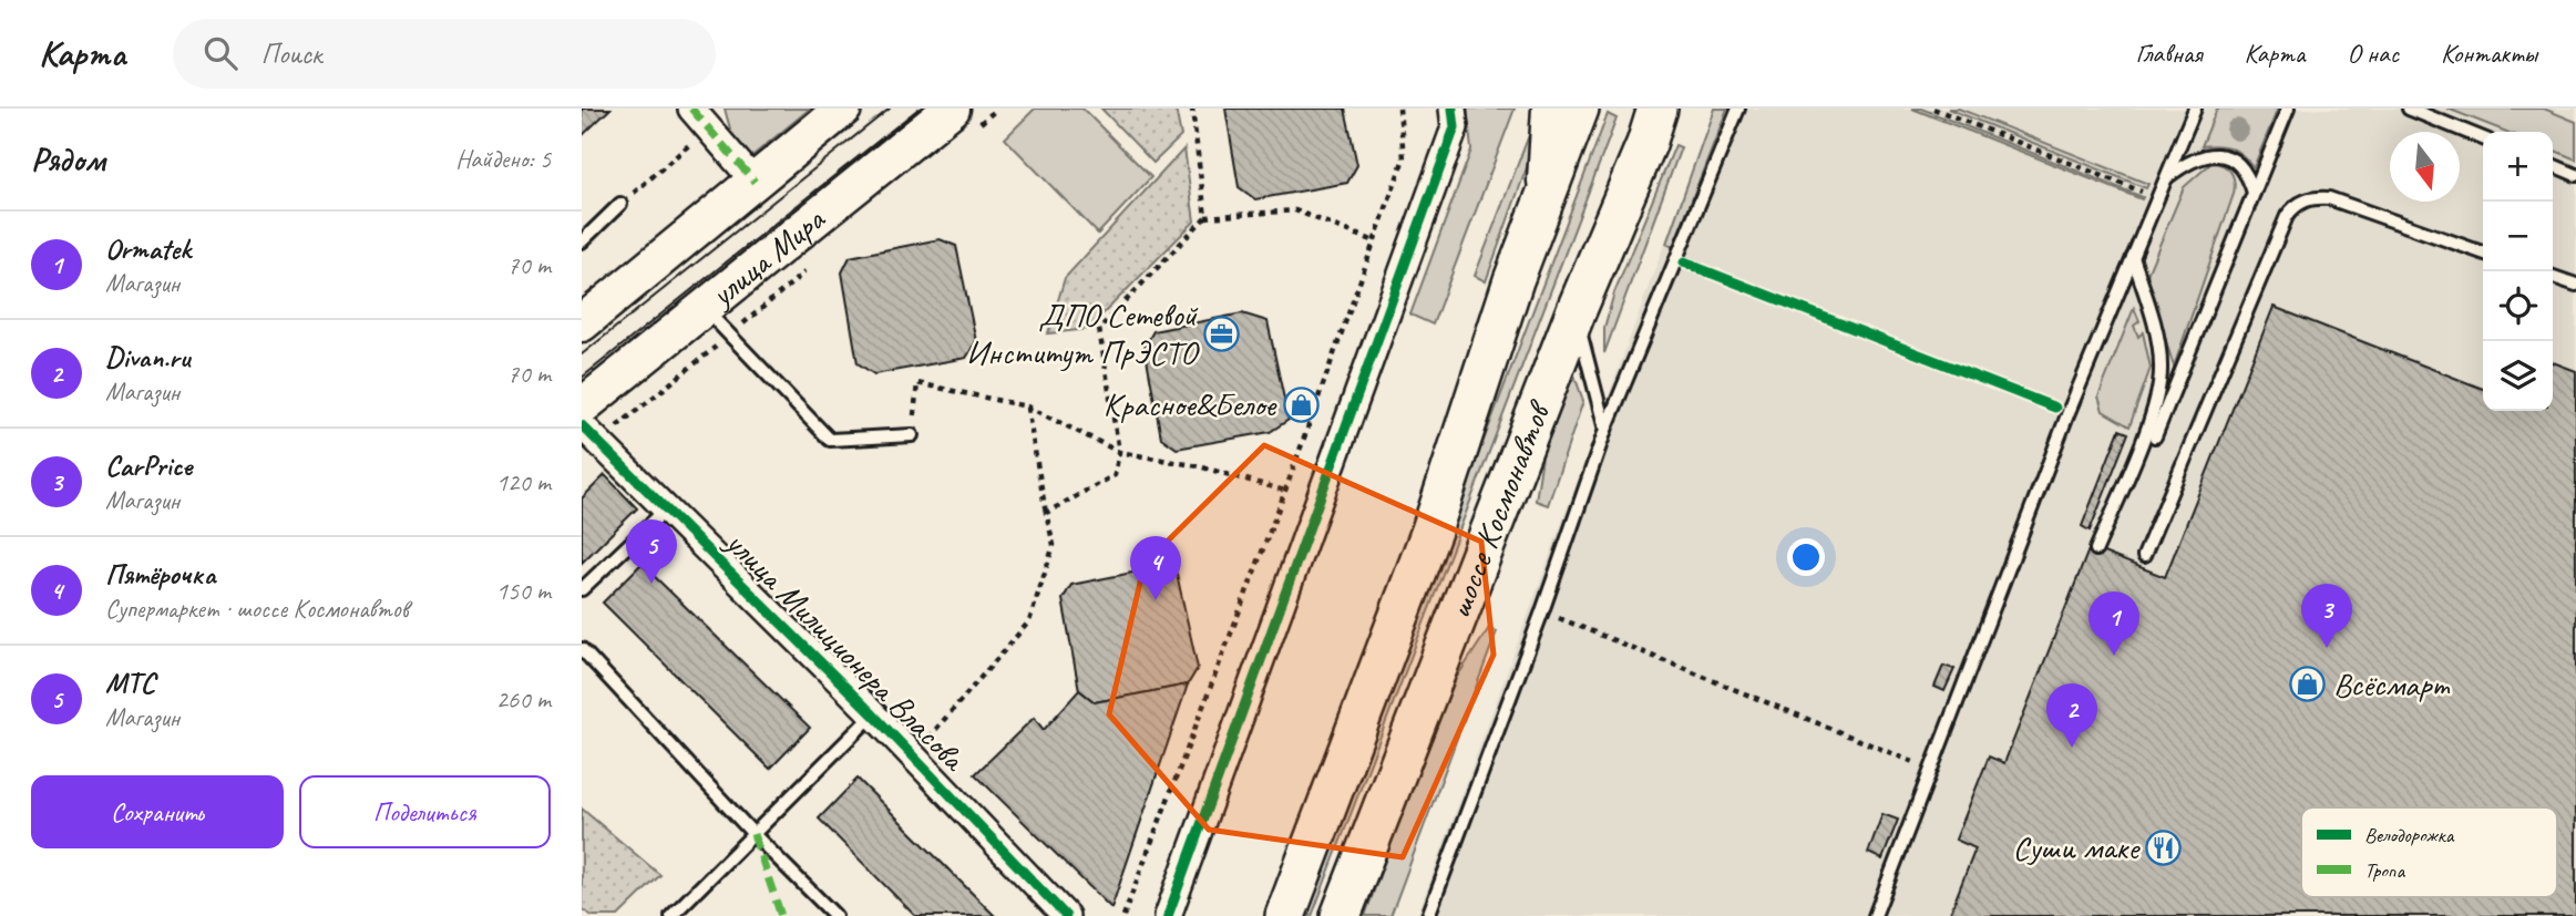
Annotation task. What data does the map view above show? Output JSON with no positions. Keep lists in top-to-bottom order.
{
  "streets": {
    "main road": ["улица Мира", "шоссе Космонавтов"],
    "street": ["улица Милиционера Власова"]
  },
  "places": {
    "office": ["ДПО Сетевой Институт ПрЭСТО"],
    "shop": ["Красное&Белое", "Всёсмарт"],
    "restaurant": ["Суши маке"]
  },
  "legend": ["Велодорожка", "Тропа"],
  "north": "bottom",
  "page": {
    "header": "Карта",
    "search": "Поиск",
    "nav": [
      "Главная",
      "Карта",
      "О нас",
      "Контакты"
    ],
    "heading": ["Рядом", "Найдено: 5"],
    "map_buttons": ["+", "−"],
    "list": [
      {
        "mark": "1",
        "name": "Ormatek",
        "note": "Магазин",
        "value": "70 m"
      },
      {
        "mark": "2",
        "name": "Divan.ru",
        "note": "Магазин",
        "value": "70 m"
      },
      {
        "mark": "3",
        "name": "CarPrice",
        "note": "Магазин",
        "value": "120 m"
      },
      {
        "mark": "4",
        "name": "Пятёрочка",
        "note": "Супермаркет · шоссе Космонавтов",
        "value": "150 m"
      },
      {
        "mark": "5",
        "name": "МТС",
        "note": "Магазин",
        "value": "260 m"
      }
    ],
    "pins": [
      "5",
      "4",
      "3",
      "1",
      "2"
    ],
    "buttons": ["Сохранить", "Поделиться"]
  }
}
